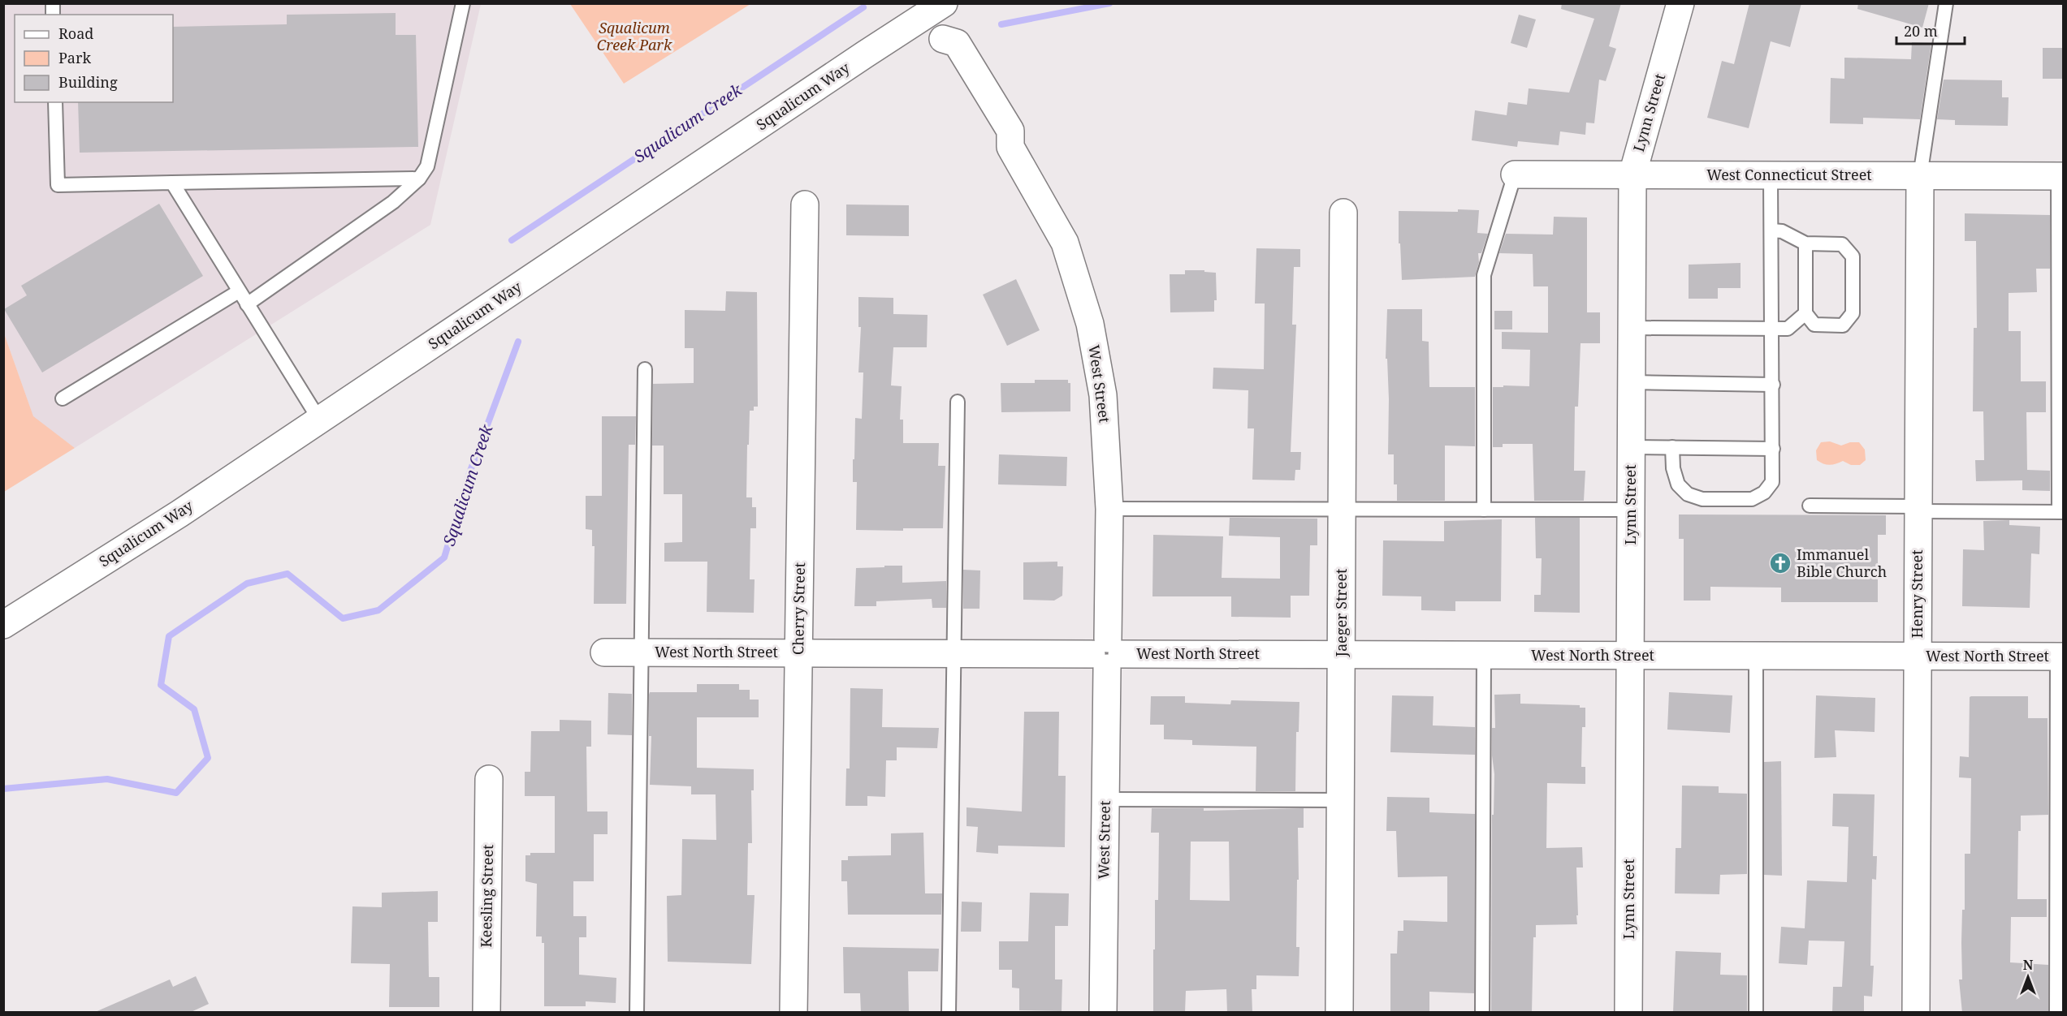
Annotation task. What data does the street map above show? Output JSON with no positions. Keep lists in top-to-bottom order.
{
  "streets": {
    "street": [
      "Squalicum Way",
      "Lynn Street",
      "West Connecticut Street",
      "West Street",
      "Henry Street",
      "Cherry Street",
      "Jaeger Street",
      "West North Street",
      "Keesling Street"
    ]
  },
  "crossings": [
    ["Squalicum Way", "West Street"],
    ["Lynn Street", "West Connecticut Street"],
    ["Lynn Street", "West North Street"],
    ["West Connecticut Street", "Henry Street"],
    ["West Street", "West North Street"],
    ["Henry Street", "West North Street"],
    ["Cherry Street", "West North Street"],
    ["Jaeger Street", "West North Street"]
  ],
  "water": ["Squalicum Creek"],
  "parks": ["Squalicum Creek Park"],
  "places": {
    "church": ["Immanuel Bible Church"]
  },
  "legend": ["Road", "Park", "Building"],
  "scale_bar": "20 m",
  "north": "top"
}
